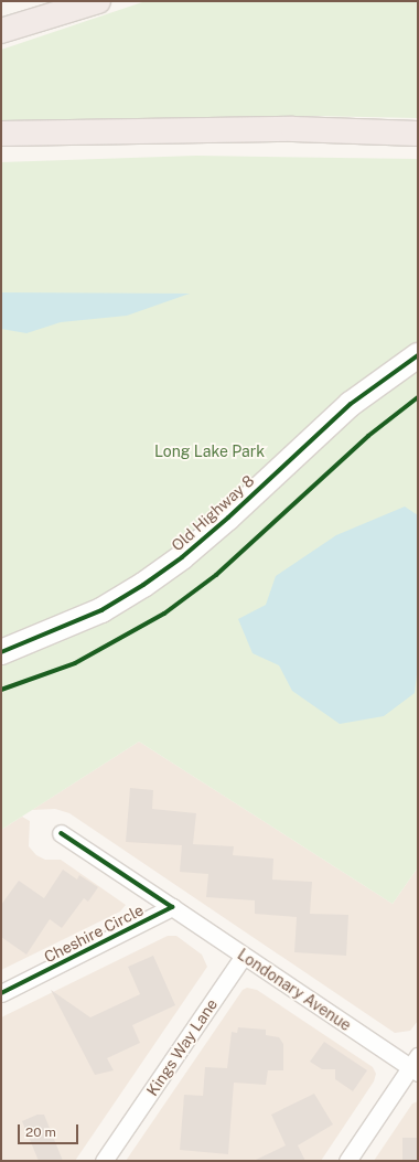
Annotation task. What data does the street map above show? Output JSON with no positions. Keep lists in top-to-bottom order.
{
  "streets": {
    "street": [
      "Old Highway 8",
      "Cheshire Circle",
      "Londonary Avenue",
      "Kings Way Lane"
    ]
  },
  "crossings": [
    ["Cheshire Circle", "Londonary Avenue"],
    ["Londonary Avenue", "Kings Way Lane"]
  ],
  "parks": ["Long Lake Park"],
  "scale_bar": "20 m"
}
